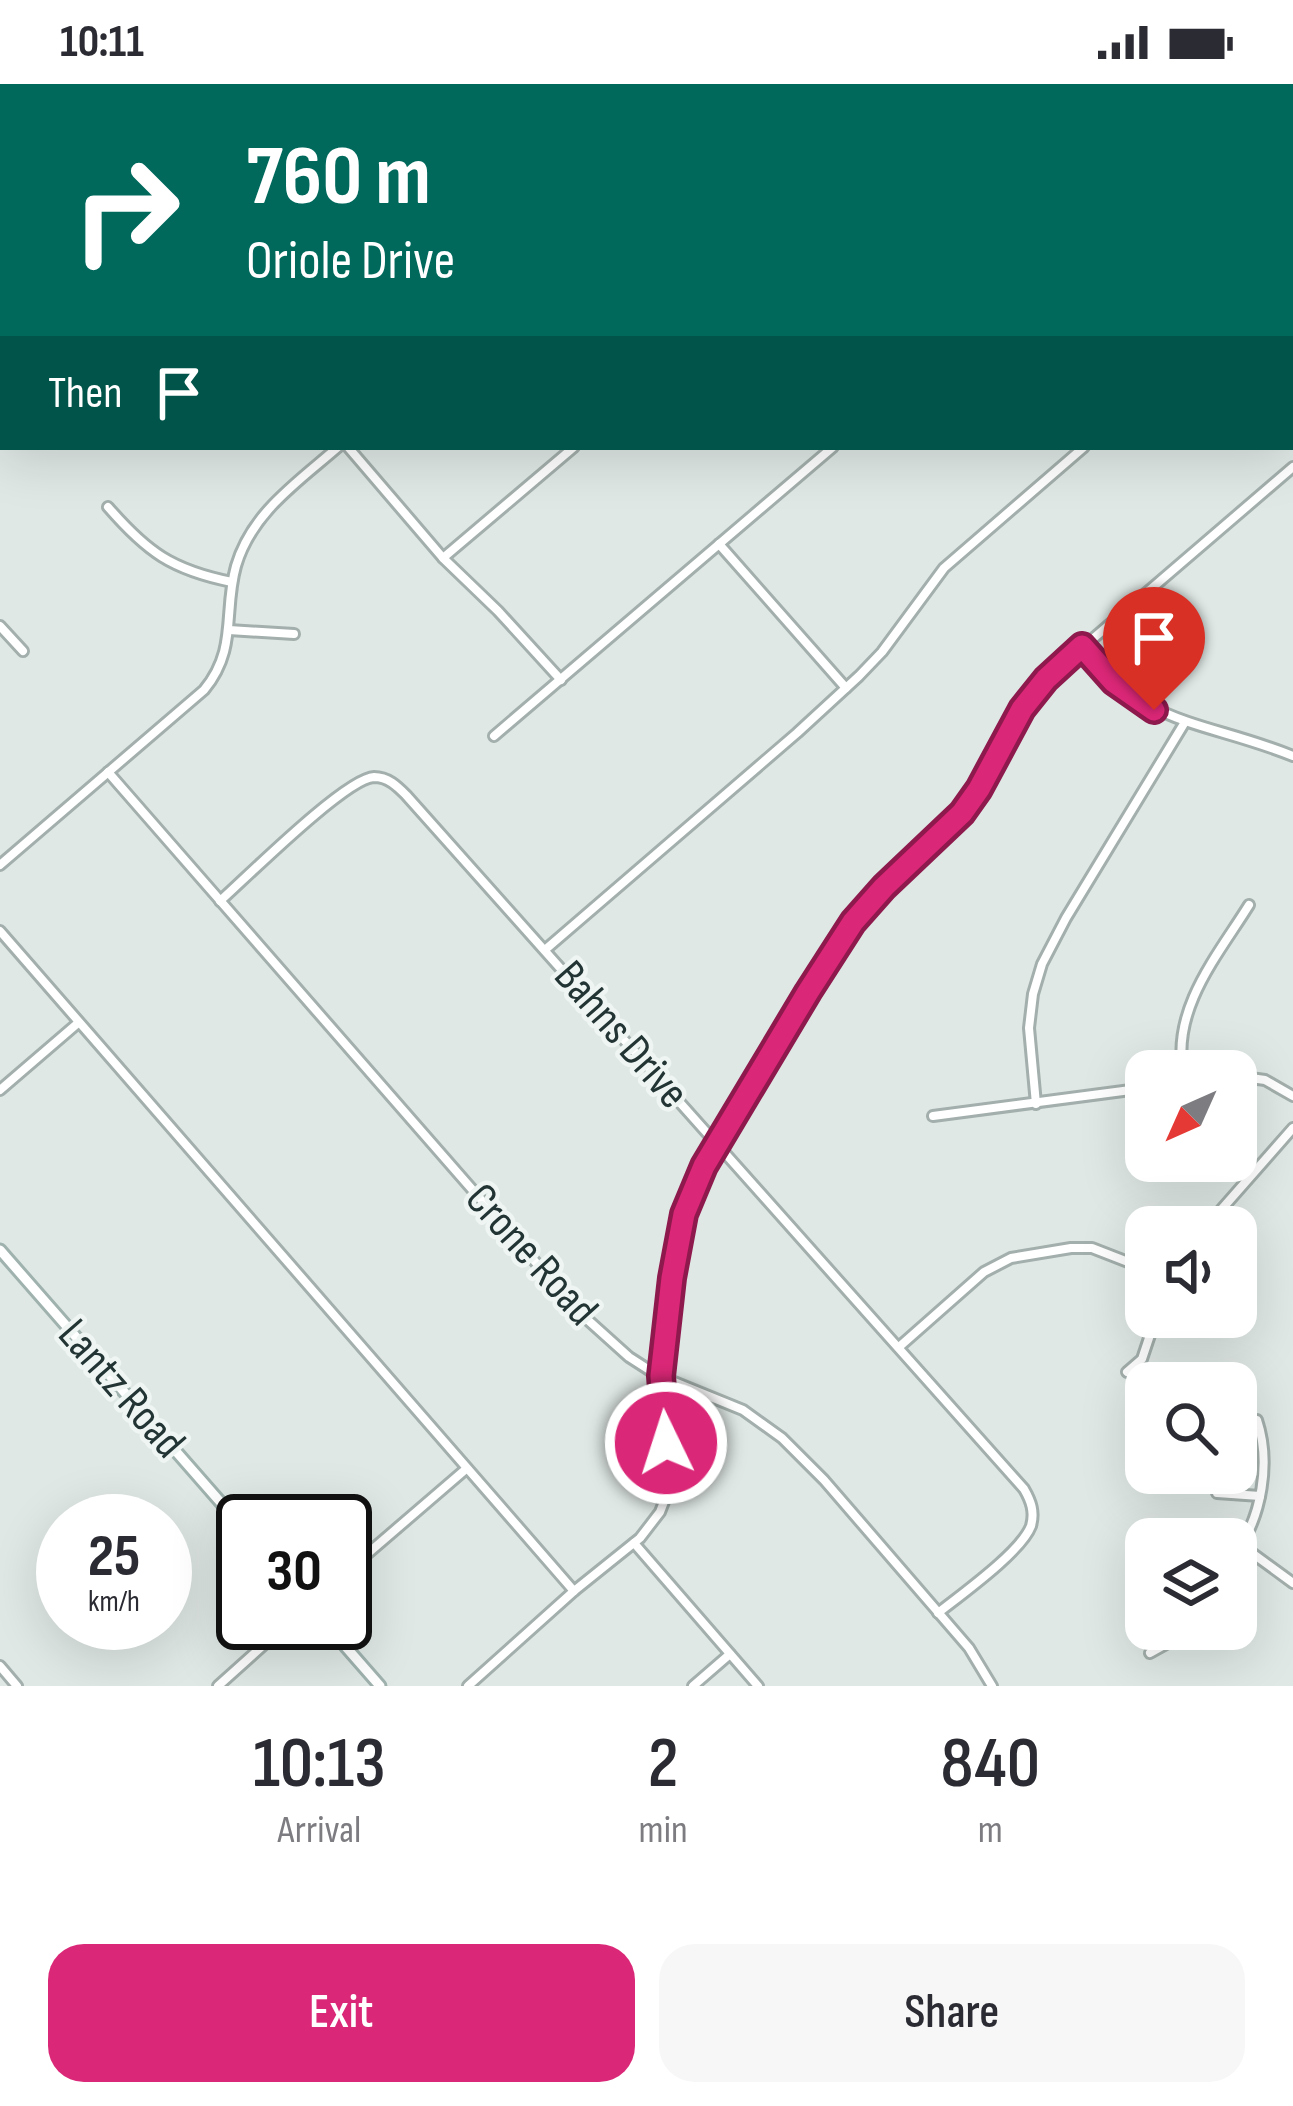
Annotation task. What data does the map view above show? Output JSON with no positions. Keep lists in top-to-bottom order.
{
  "streets": {
    "street": ["Bahns Drive", "Crone Road", "Lantz Road"]
  },
  "crossings": [
    ["Bahns Drive", "Crone Road"]
  ],
  "north": "bottom left",
  "page": {
    "status": "10:11",
    "turn": ["760 m", "Oriole Drive"],
    "then": "Then",
    "speed": "25 km/h",
    "limit": "30",
    "eta": [
      "10:13",
      "Arrival",
      "2",
      "min",
      "840",
      "m"
    ],
    "buttons": ["Exit", "Share"]
  }
}
